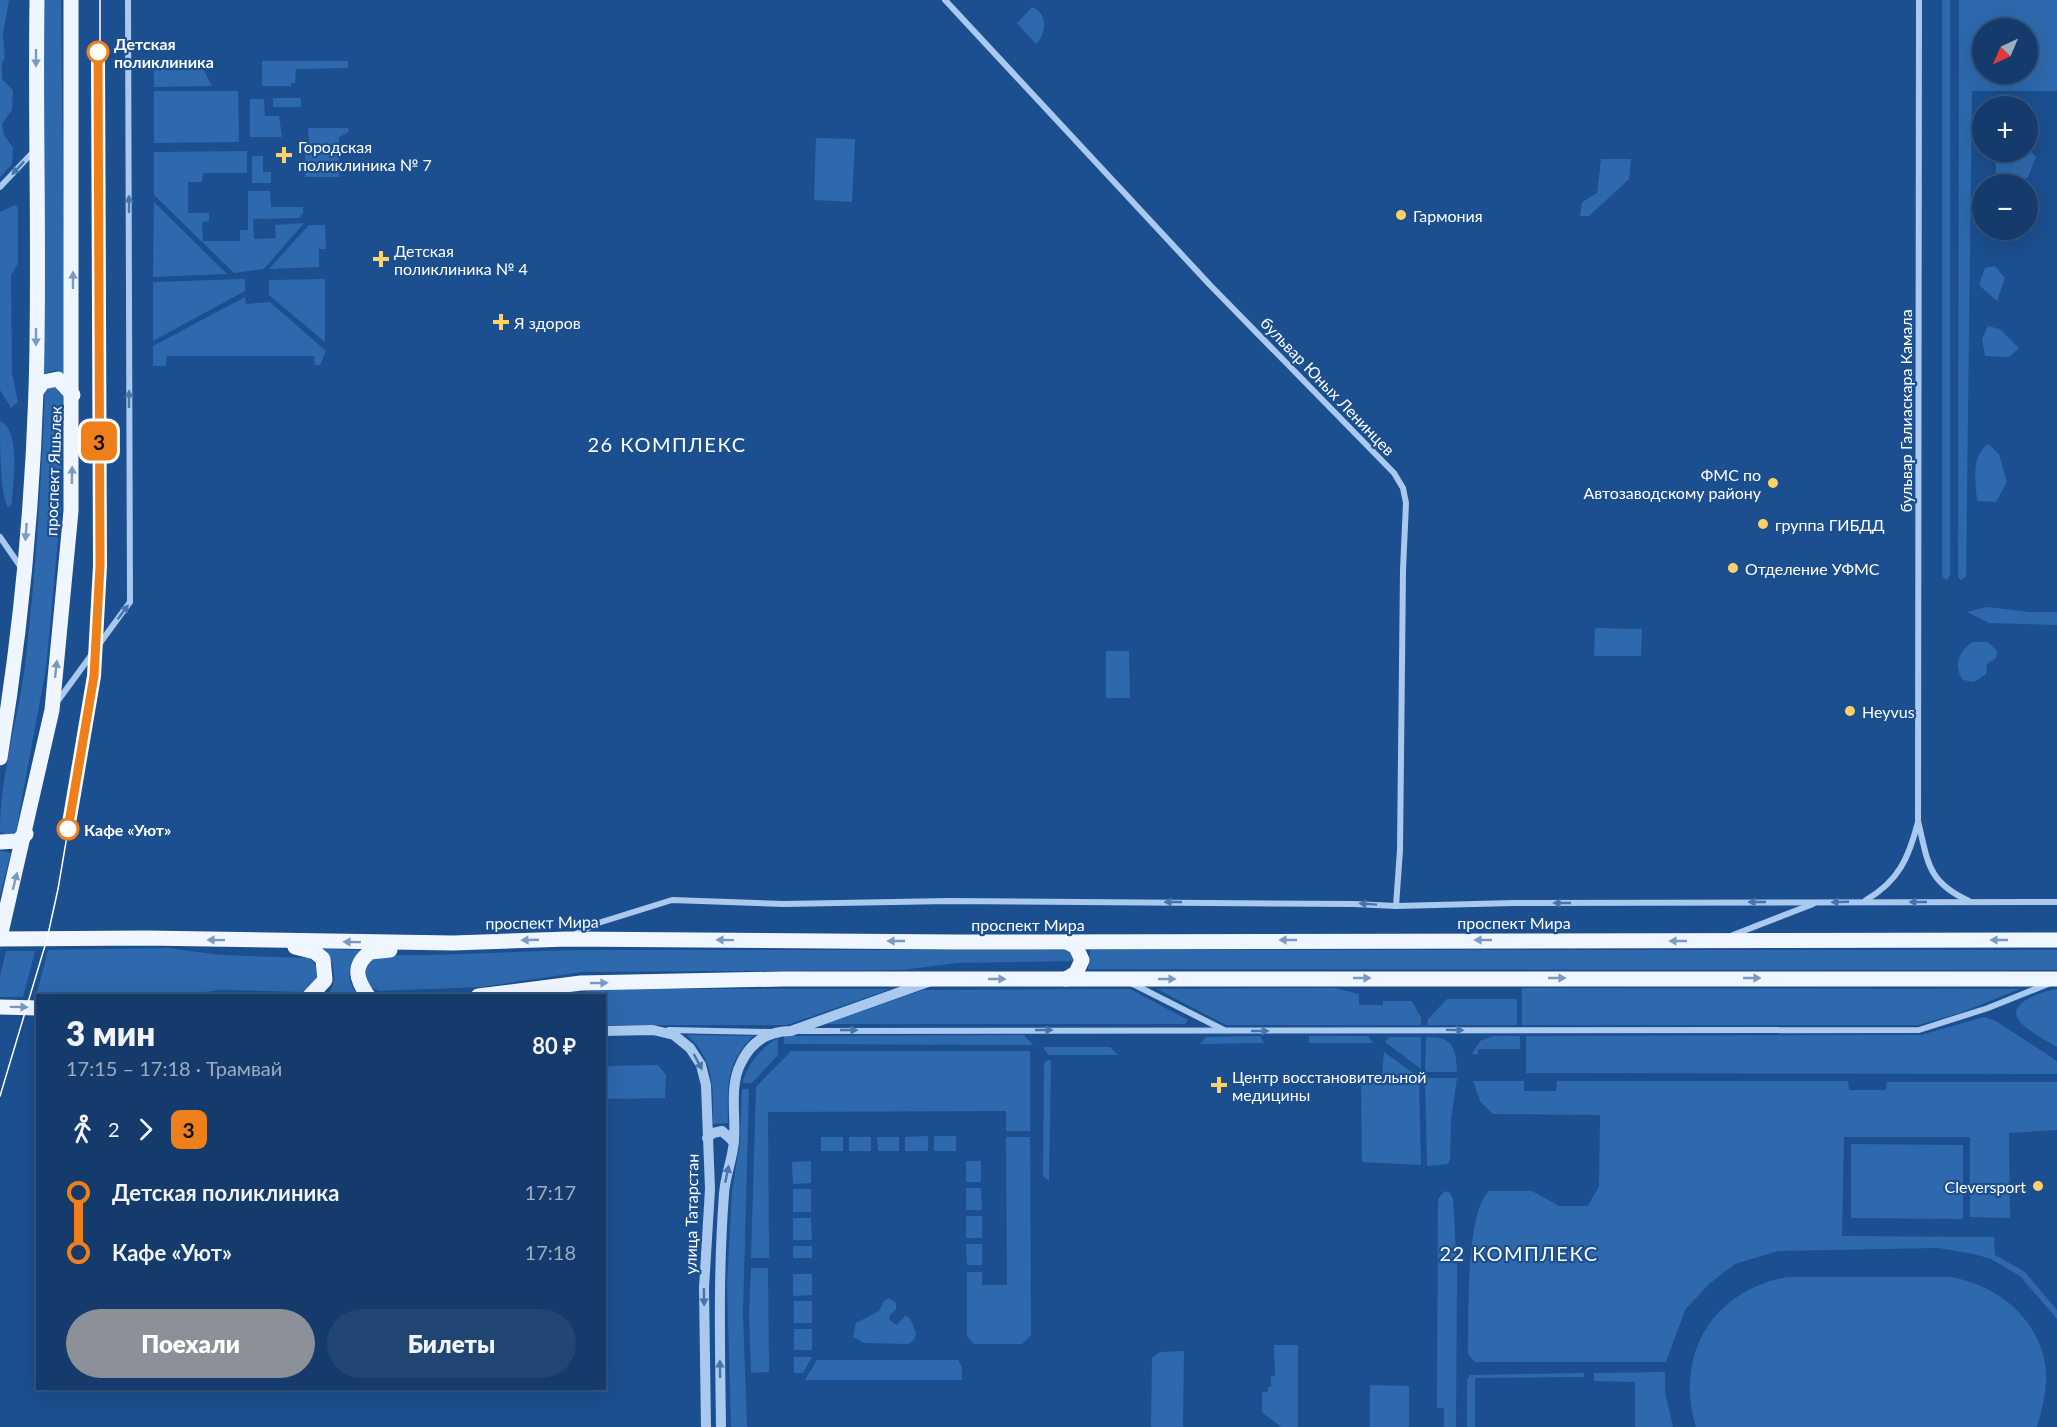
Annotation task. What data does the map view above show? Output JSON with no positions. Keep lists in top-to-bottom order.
{
  "streets": {
    "main road": ["проспект Яшьлек", "проспект Мира"],
    "street": ["бульвар Юных Ленинцев", "бульвар Галиаскара Камала", "улица Татарстан"]
  },
  "crossings": [
    ["проспект Яшьлек", "проспект Мира"]
  ],
  "districts": ["26 КОМПЛЕКС", "22 КОМПЛЕКС"],
  "places": {
    "other": [
      "Детская поликлиника",
      "Гармония",
      "ФМС по Автозаводскому району",
      "группа ГИБДД",
      "Отделение УФМС",
      "Heyvus",
      "Кафе «Уют»",
      "Cleversport"
    ],
    "health": [
      "Городская поликлиника № 7",
      "Детская поликлиника № 4",
      "Я здоров",
      "Центр восстановительной медицины"
    ]
  },
  "lines": ["tram line 3"],
  "north": "bottom left",
  "page": {
    "on_map": "3",
    "map_buttons": ["+", "−"],
    "heading": ["3 мин", "17:15 – 17:18 · Трамвай", "80 ₽"],
    "legs": ["2", "3"],
    "list": [
      {
        "name": "Детская поликлиника",
        "value": "17:17"
      },
      {
        "name": "Кафе «Уют»",
        "value": "17:18"
      }
    ],
    "buttons": ["Поехали", "Билеты"]
  }
}
